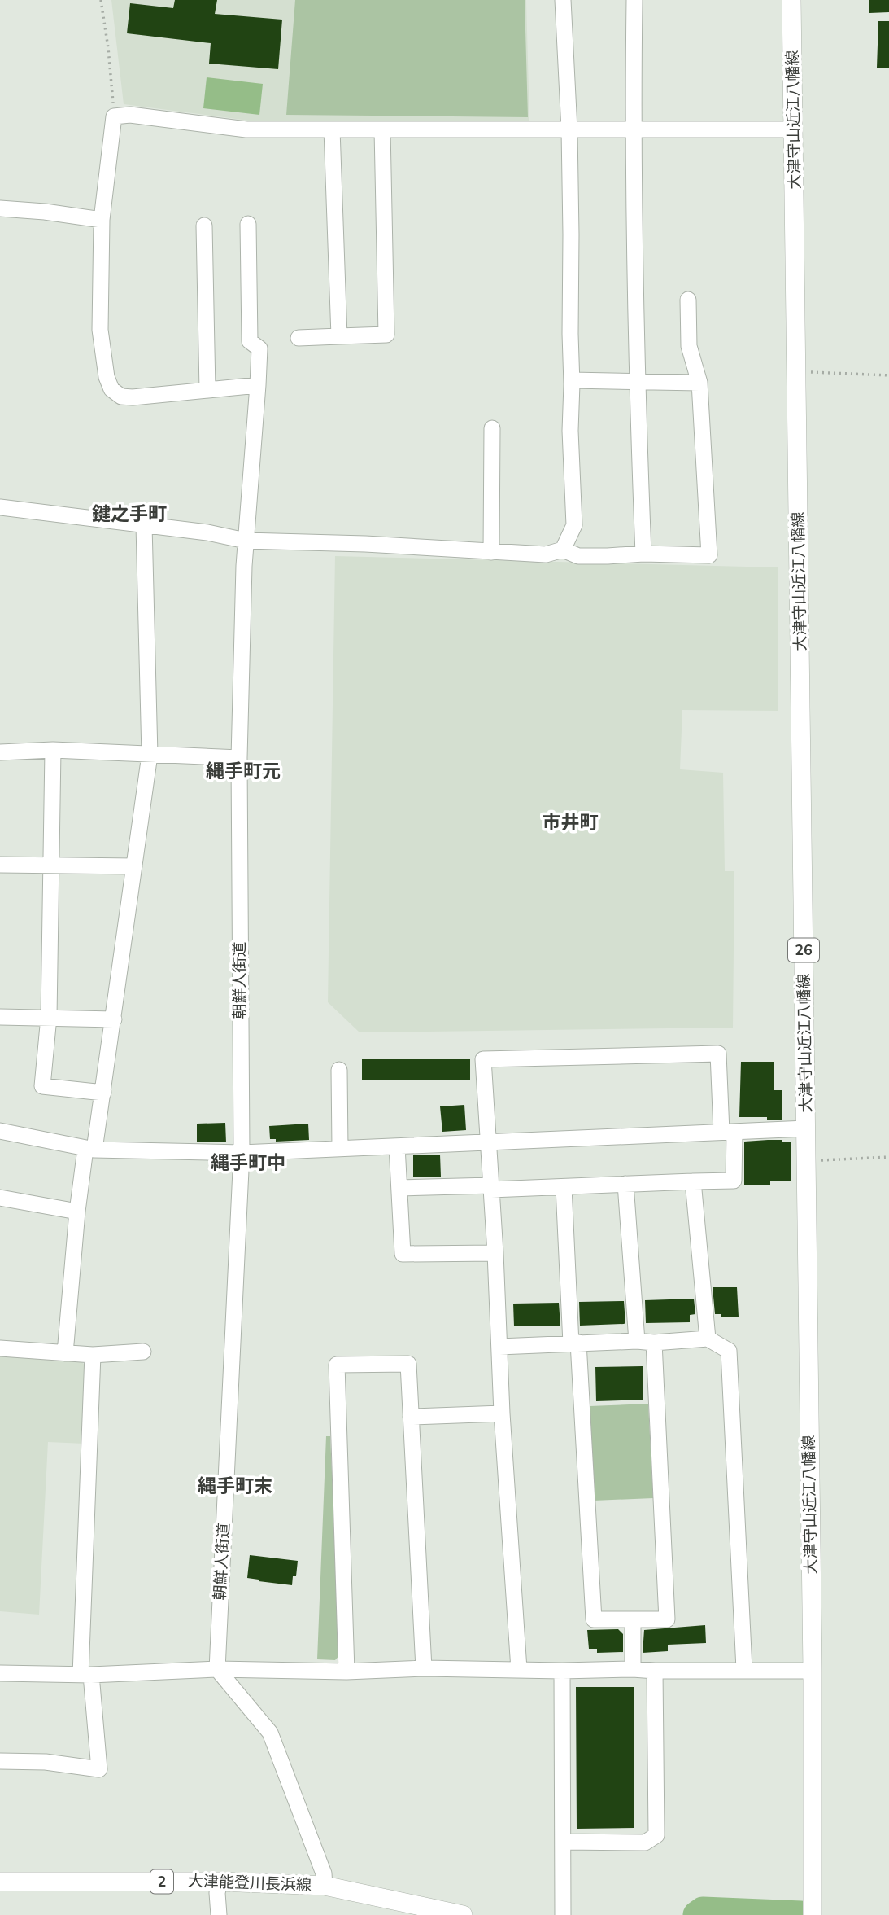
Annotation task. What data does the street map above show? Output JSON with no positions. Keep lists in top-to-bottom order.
{
  "streets": {
    "main road": [
      "大津守山近江八幡線",
      "26",
      "2",
      "大津能登川長浜線"
    ],
    "street": ["朝鮮人街道"]
  },
  "districts": [
    "鍵之手町",
    "縄手町元",
    "市井町",
    "縄手町中",
    "縄手町末"
  ]
}
